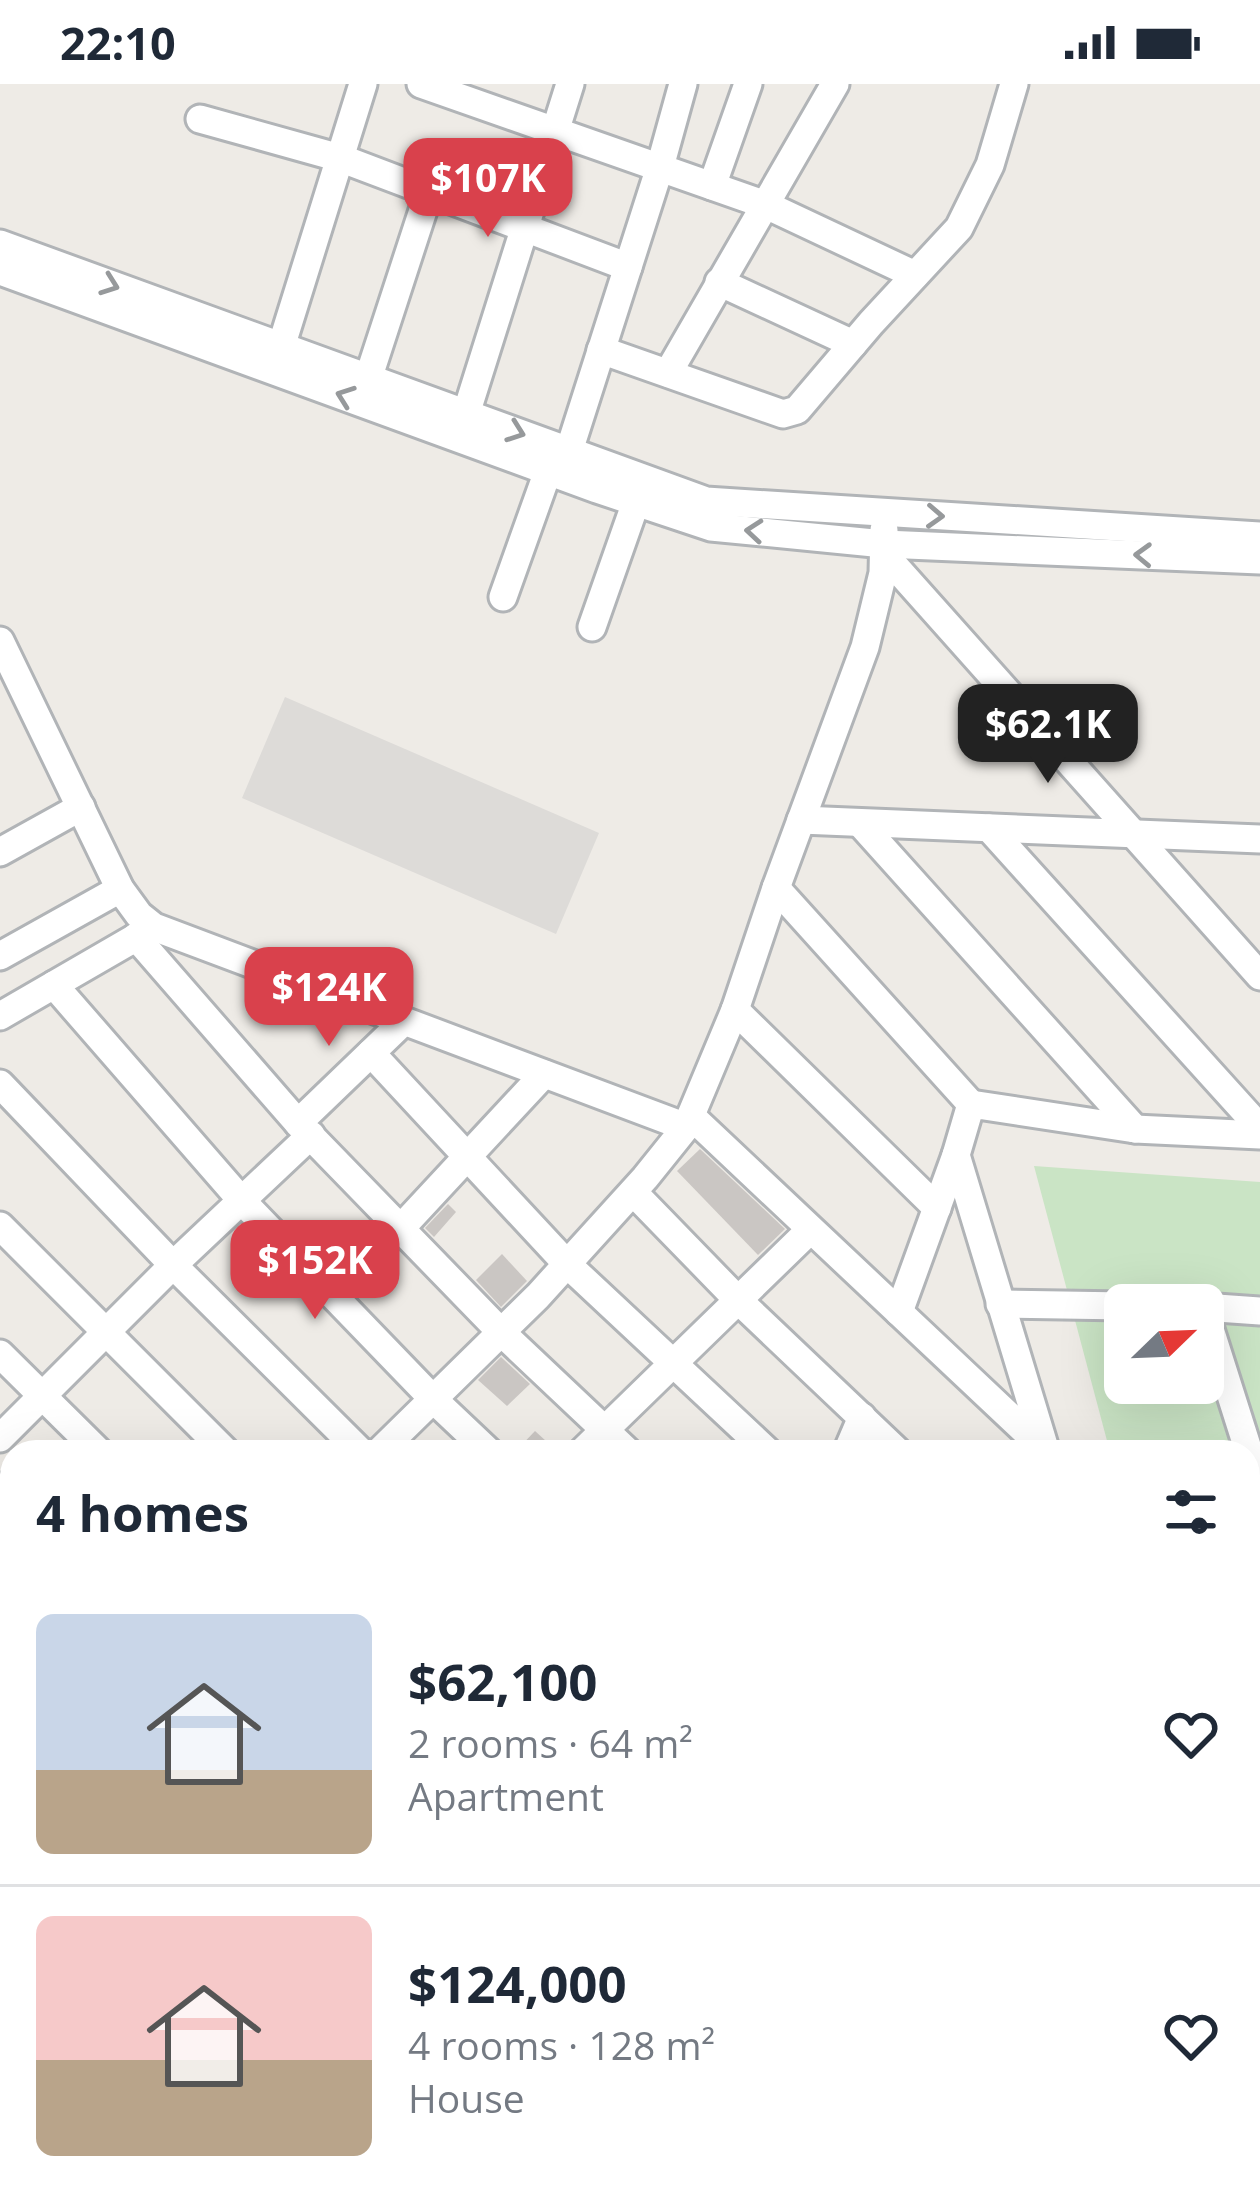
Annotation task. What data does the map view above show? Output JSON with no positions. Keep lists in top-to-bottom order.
{
  "north": "top right",
  "page": {
    "status": "22:10",
    "price": [
      "$107K",
      "$62.1K",
      "$124K",
      "$152K"
    ],
    "heading": "4 homes",
    "list": [
      {
        "name": "$62,100",
        "note": "2 rooms · 64 m² · Apartment"
      },
      {
        "name": "$124,000",
        "note": "4 rooms · 128 m² · House"
      }
    ]
  }
}
